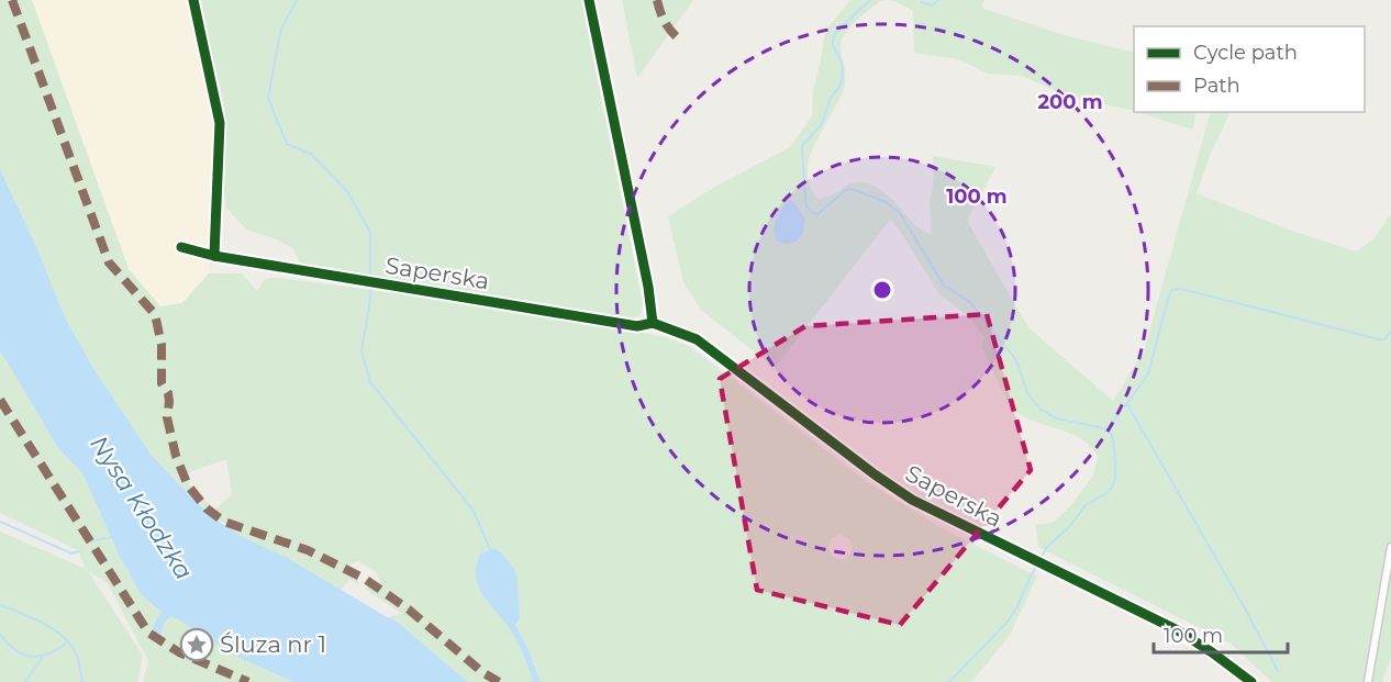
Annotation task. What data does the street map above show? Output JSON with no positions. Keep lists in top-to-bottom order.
{
  "streets": {
    "street": ["Saperska"]
  },
  "water": ["Nysa Kłodzka"],
  "places": {
    "place": ["Śluza nr 1"]
  },
  "legend": ["Cycle path", "Path"],
  "scale_bar": "100 m",
  "rings": ["200 m", "100 m"]
}
